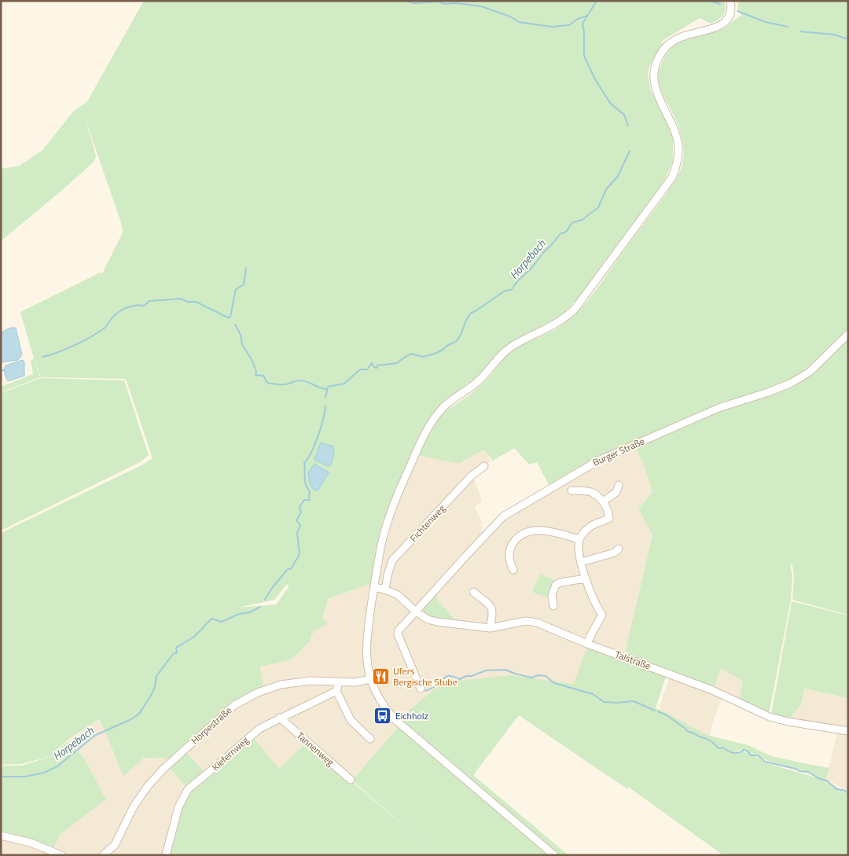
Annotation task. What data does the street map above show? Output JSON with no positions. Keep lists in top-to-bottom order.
{
  "streets": {
    "street": [
      "Burger Straße",
      "Fichtenweg",
      "Talstraße",
      "Horpestraße",
      "Tannenweg",
      "Kiefernweg"
    ]
  },
  "crossings": [
    ["Burger Straße", "Talstraße"],
    ["Fichtenweg", "Talstraße"],
    ["Tannenweg", "Kiefernweg"]
  ],
  "water": ["Horpebach"],
  "places": {
    "restaurant": ["Ufers Bergische Stube"],
    "bus stop": ["Eichholz"]
  }
}
